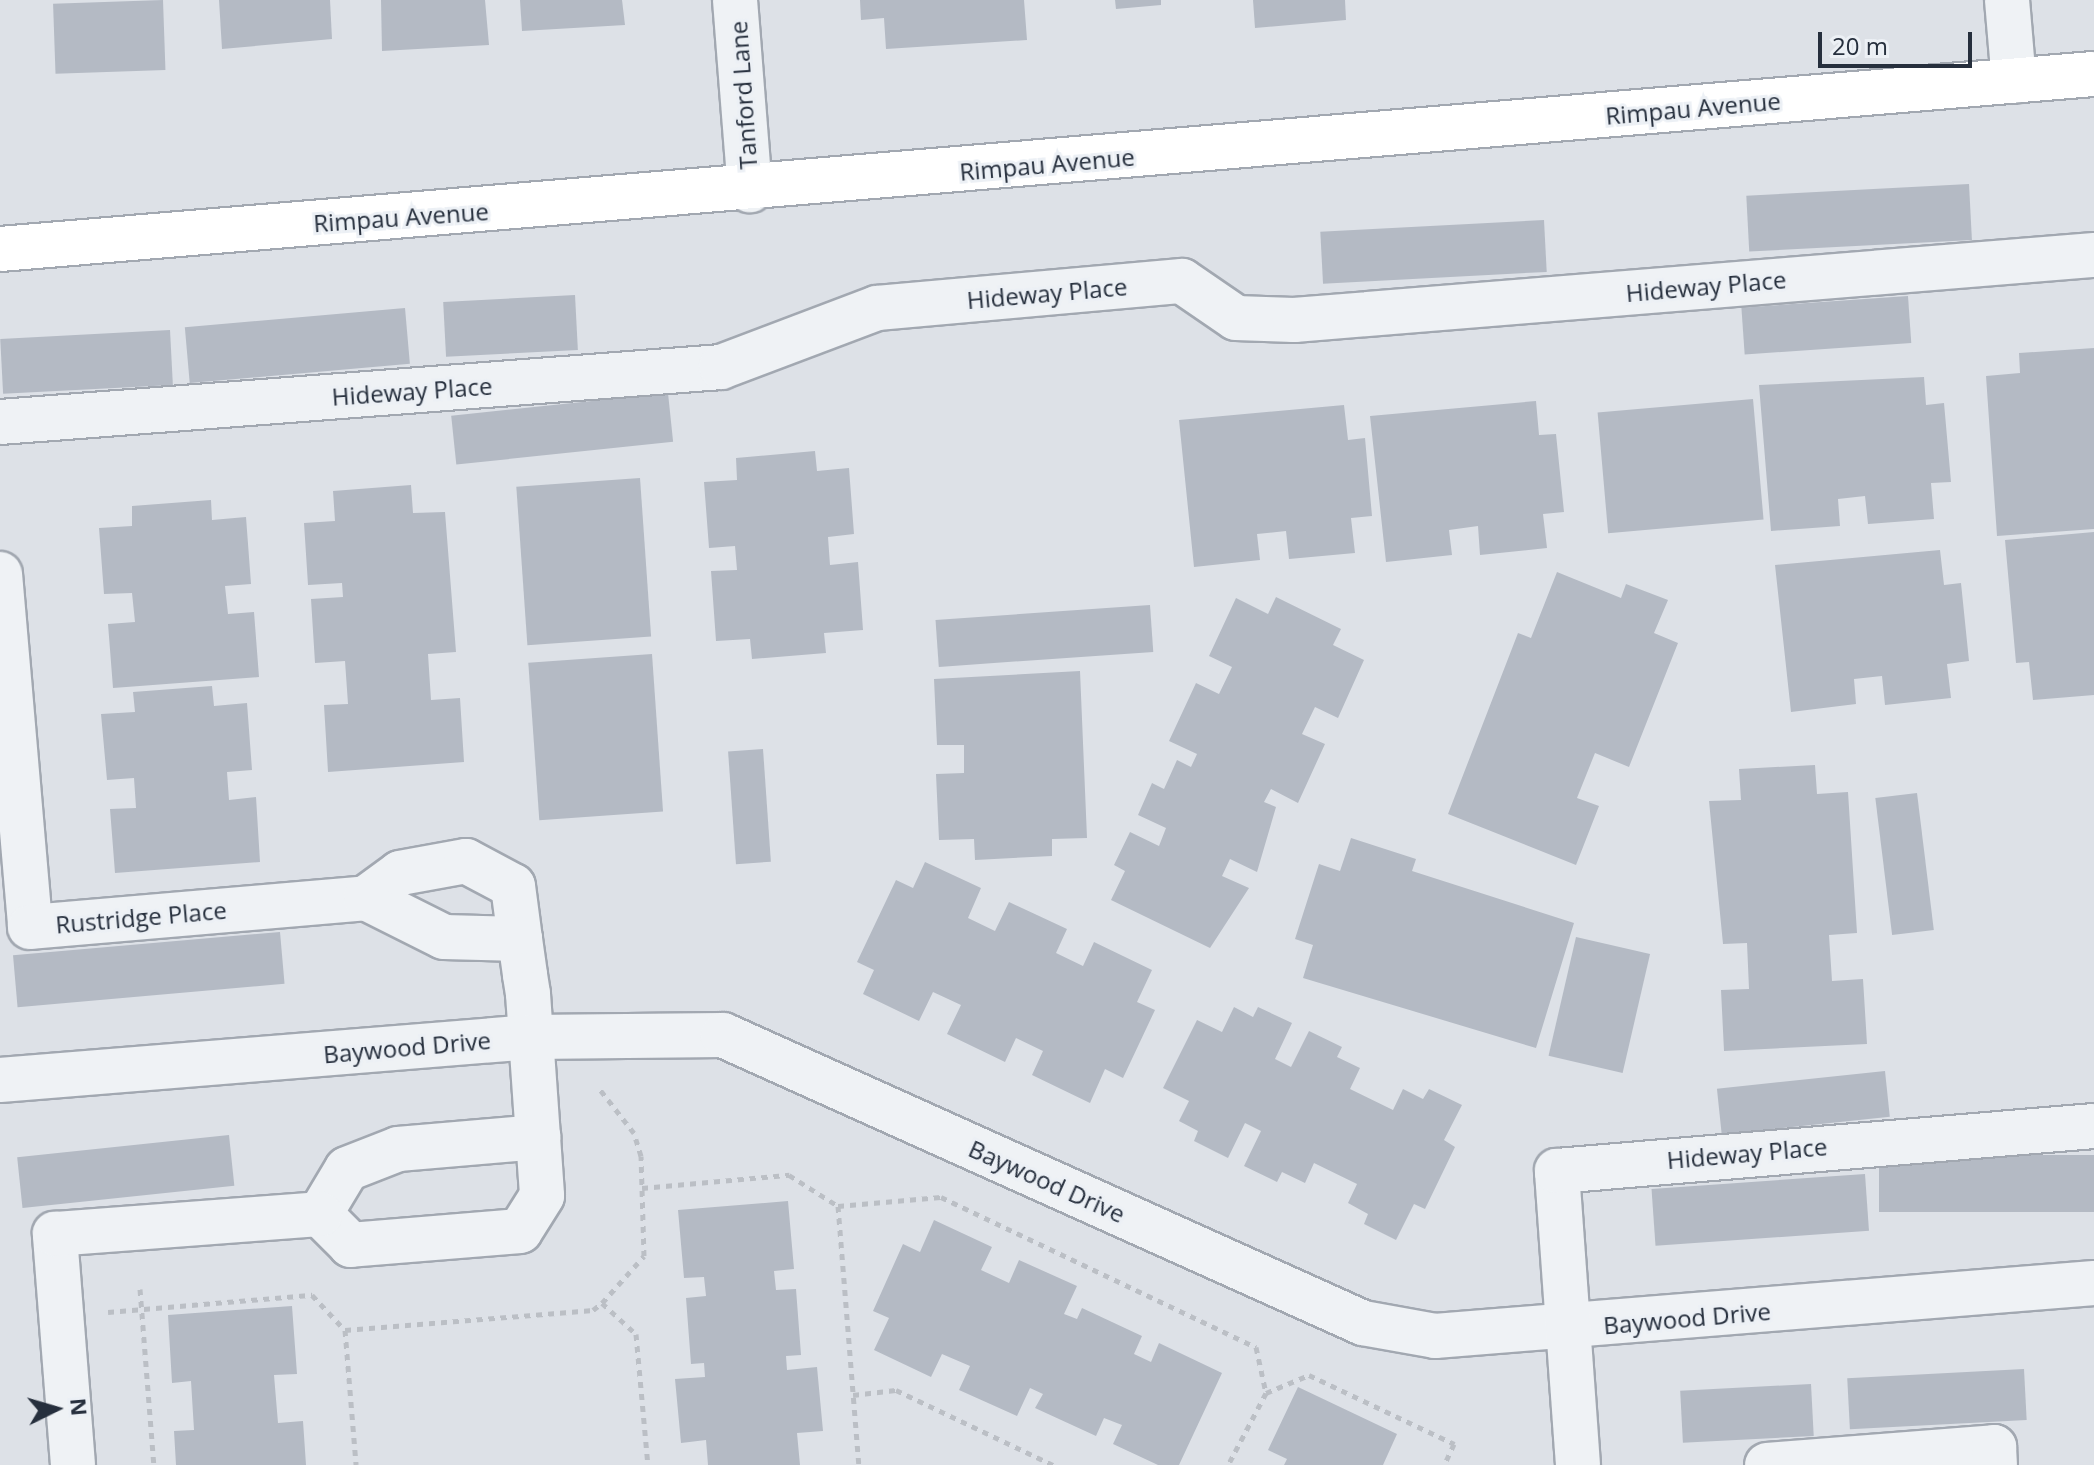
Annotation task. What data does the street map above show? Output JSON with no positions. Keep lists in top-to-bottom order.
{
  "streets": {
    "main road": ["Rimpau Avenue"],
    "street": [
      "Tanford Lane",
      "Hideway Place",
      "Rustridge Place",
      "Baywood Drive"
    ]
  },
  "crossings": [
    ["Tanford Lane", "Rimpau Avenue"],
    ["Hideway Place", "Baywood Drive"]
  ],
  "scale_bar": "20 m",
  "north": "right"
}
